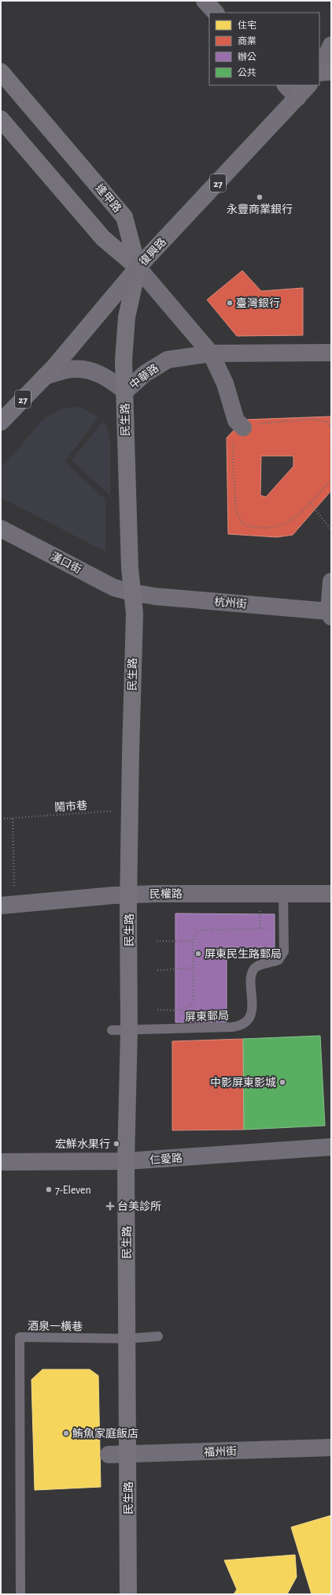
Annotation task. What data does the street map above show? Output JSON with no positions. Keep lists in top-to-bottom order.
{
  "streets": {
    "main road": ["27", "復興路"],
    "street": [
      "逢甲路",
      "中華路",
      "民生路",
      "漢口街",
      "杭州街",
      "民權路",
      "仁愛路",
      "福州街"
    ],
    "lane": ["屏東郵局", "酒泉一橫巷"],
    "path": ["鬧市巷"]
  },
  "crossings": [
    ["逢甲路", "復興路"],
    ["逢甲路", "民生路"],
    ["復興路", "中華路"],
    ["復興路", "民生路"],
    ["中華路", "民生路"],
    ["民生路", "漢口街"],
    ["民生路", "杭州街"],
    ["民生路", "鬧市巷"],
    ["民生路", "民權路"],
    ["民生路", "屏東郵局"],
    ["民生路", "仁愛路"],
    ["民生路", "酒泉一橫巷"],
    ["民生路", "福州街"],
    ["漢口街", "杭州街"],
    ["民權路", "屏東郵局"]
  ],
  "places": {
    "other": [
      "永豐商業銀行",
      "臺灣銀行",
      "屏東民生路郵局",
      "中影屏東影城",
      "宏鮮水果行",
      "7-Eleven",
      "鮪魚家庭飯店"
    ],
    "health": ["台美診所"]
  },
  "legend": [
    "住宅",
    "商業",
    "辦公",
    "公共"
  ]
}
